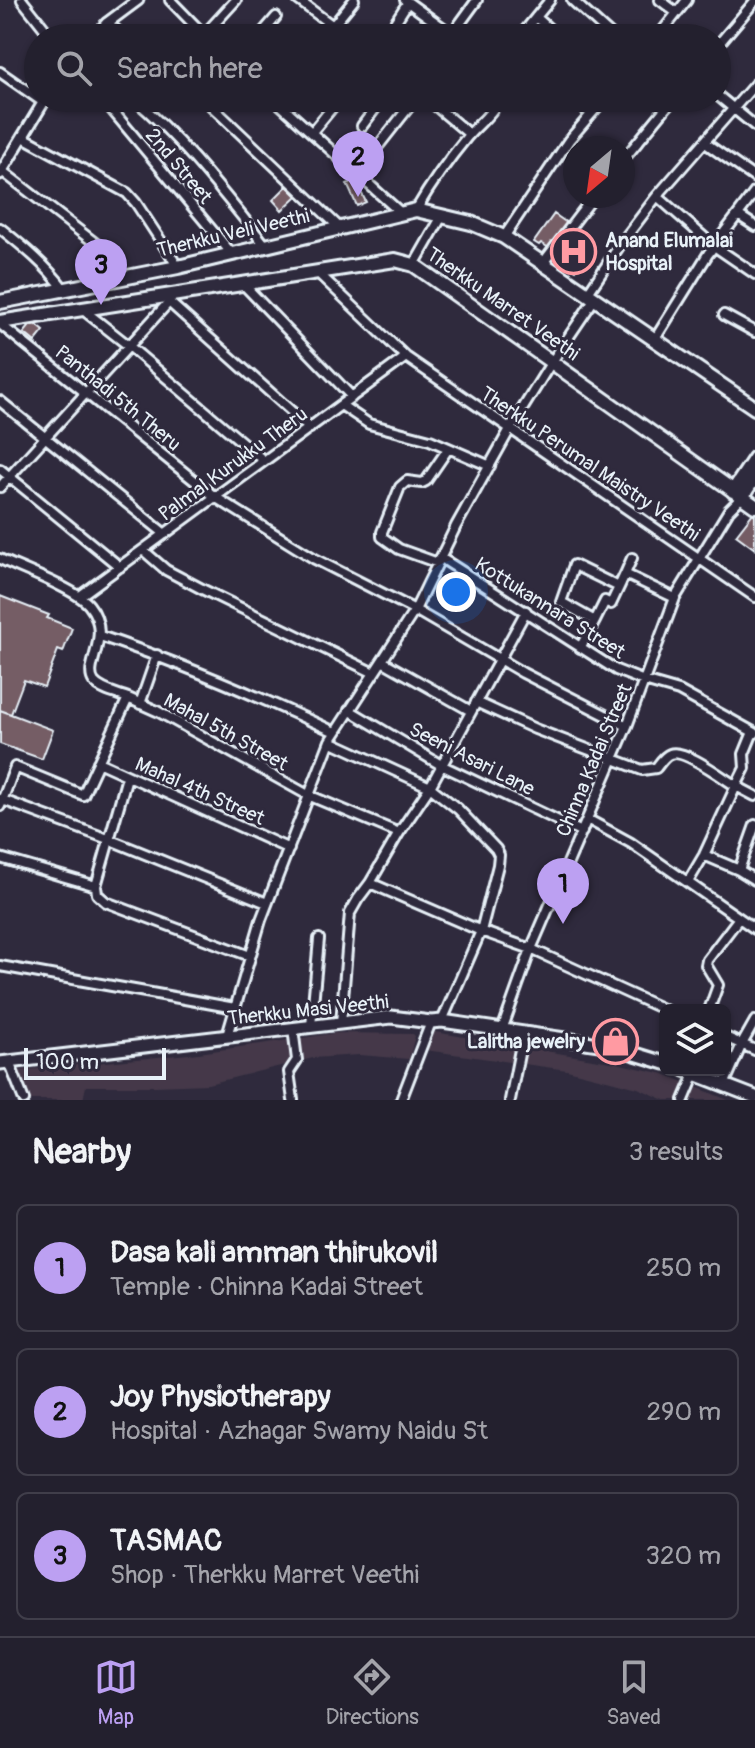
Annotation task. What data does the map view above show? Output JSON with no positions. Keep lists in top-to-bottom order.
{
  "streets": {
    "main road": ["Therkku Veli Veethi", "Therkku Marret Veethi", "Therkku Masi Veethi"],
    "street": [
      "2nd Street",
      "Panthadi 5th Theru",
      "Palmal Kurukku Theru",
      "Therkku Perumal Maistry Veethi",
      "Kottukannara Street",
      "Mahal 5th Street",
      "Seeni Asari Lane",
      "Chinna Kadai Street",
      "Mahal 4th Street"
    ]
  },
  "crossings": [
    ["2nd Street", "Therkku Veli Veethi"],
    ["Therkku Marret Veethi", "Panthadi 5th Theru"],
    ["Therkku Marret Veethi", "Therkku Perumal Maistry Veethi"],
    ["Therkku Marret Veethi", "Chinna Kadai Street"],
    ["Panthadi 5th Theru", "Palmal Kurukku Theru"],
    ["Panthadi 5th Theru", "Chinna Kadai Street"],
    ["Palmal Kurukku Theru", "Therkku Perumal Maistry Veethi"],
    ["Therkku Perumal Maistry Veethi", "Chinna Kadai Street"],
    ["Kottukannara Street", "Chinna Kadai Street"],
    ["Seeni Asari Lane", "Chinna Kadai Street"],
    ["Chinna Kadai Street", "Therkku Masi Veethi"]
  ],
  "places": {
    "hospital": ["Anand Elumalai Hospital"],
    "shop": ["Lalitha jewelry"]
  },
  "scale_bar": "100 m",
  "north": "bottom left",
  "page": {
    "search": "Search here",
    "pins": ["2", "3", "1"],
    "scale": "100 m",
    "heading": ["Nearby", "3 results"],
    "list": [
      {
        "mark": "1",
        "name": "Dasa kali amman thirukovil",
        "note": "Temple · Chinna Kadai Street",
        "value": "250 m"
      },
      {
        "mark": "2",
        "name": "Joy Physiotherapy",
        "note": "Hospital · Azhagar Swamy Naidu St",
        "value": "290 m"
      },
      {
        "mark": "3",
        "name": "TASMAC",
        "note": "Shop · Therkku Marret Veethi",
        "value": "320 m"
      }
    ],
    "nav": ["Map", "Directions", "Saved"]
  }
}
